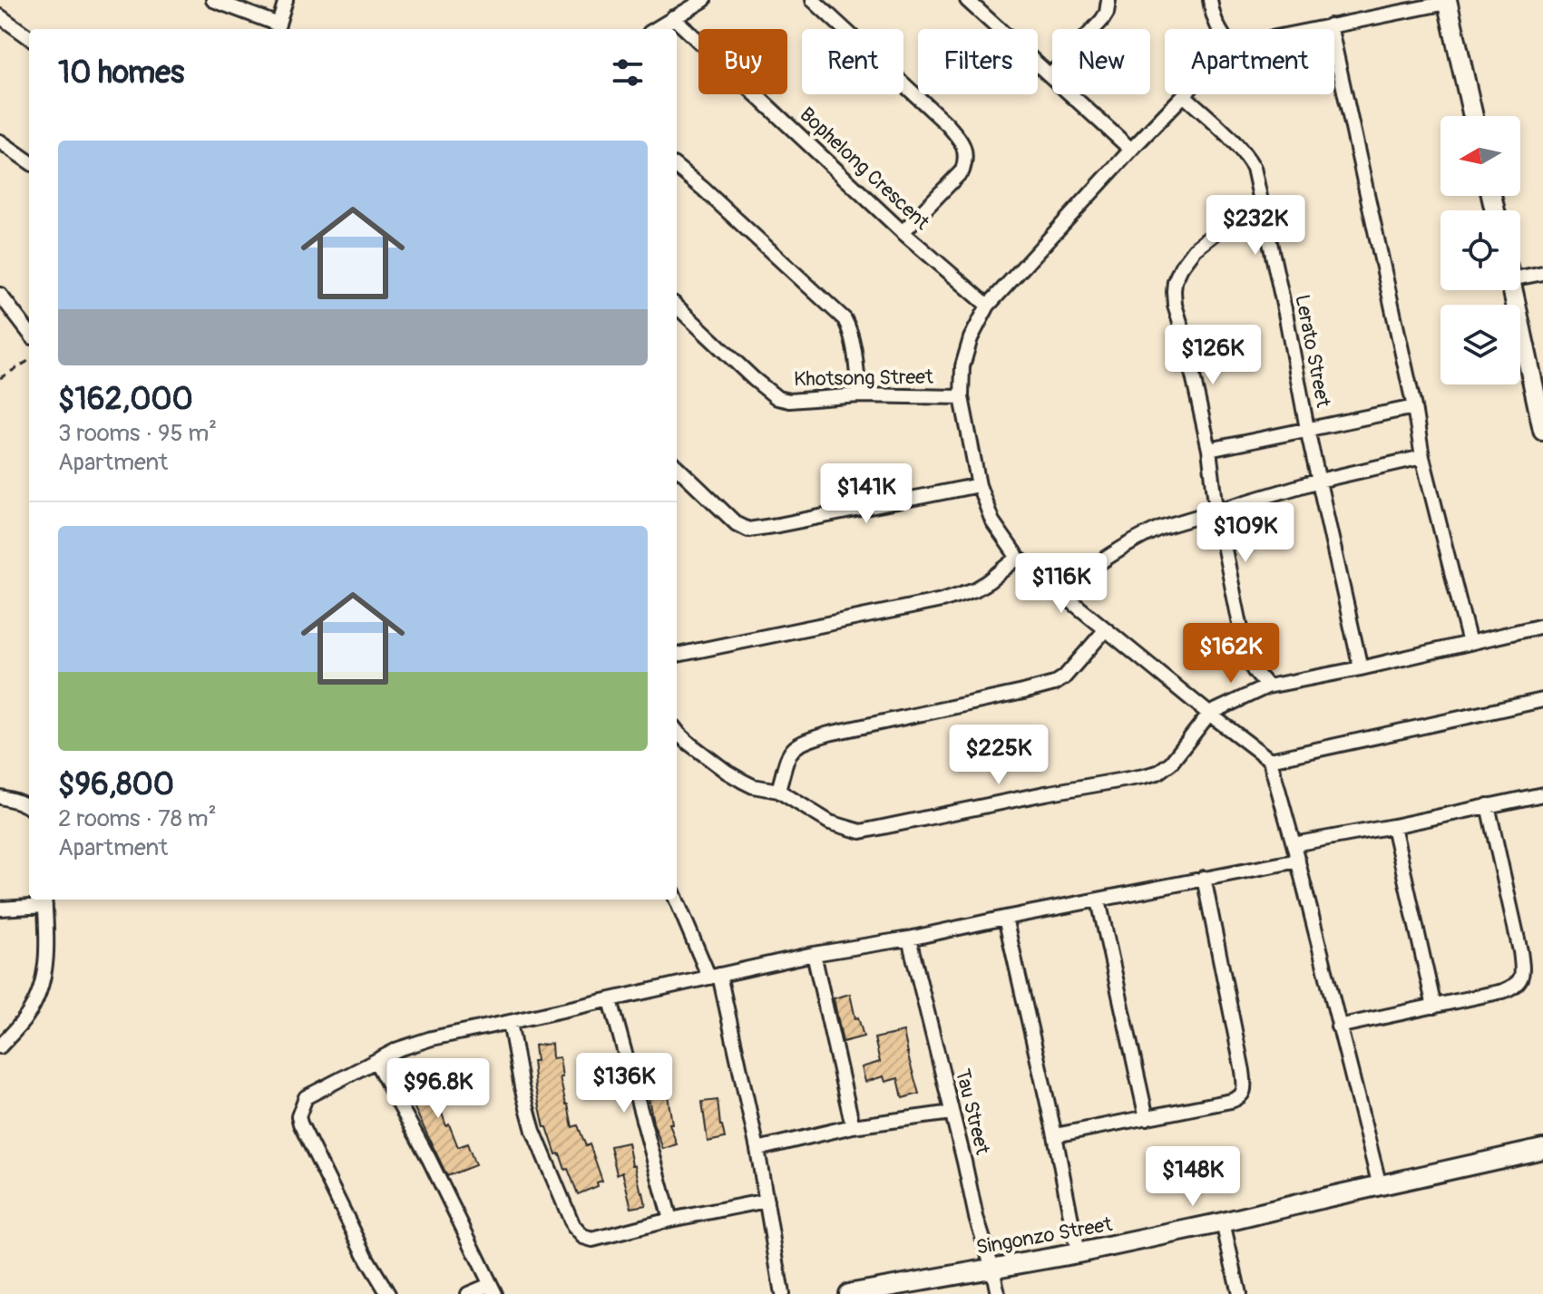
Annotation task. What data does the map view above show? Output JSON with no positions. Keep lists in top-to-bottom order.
{
  "streets": {
    "street": [
      "Bophelong Crescent",
      "Lerato Street",
      "Khotsong Street",
      "Tau Street",
      "Singonzo Street"
    ]
  },
  "crossings": [
    ["Tau Street", "Singonzo Street"]
  ],
  "north": "left",
  "page": {
    "chip": [
      "Buy",
      "Rent",
      "Filters",
      "New",
      "Apartment"
    ],
    "heading": "10 homes",
    "list": [
      {
        "name": "$162,000",
        "note": "3 rooms · 95 m² · Apartment"
      },
      {
        "name": "$96,800",
        "note": "2 rooms · 78 m² · Apartment"
      }
    ],
    "price": [
      "$232K",
      "$126K",
      "$141K",
      "$109K",
      "$116K",
      "$162K",
      "$225K",
      "$136K",
      "$96.8K",
      "$148K"
    ]
  }
}
